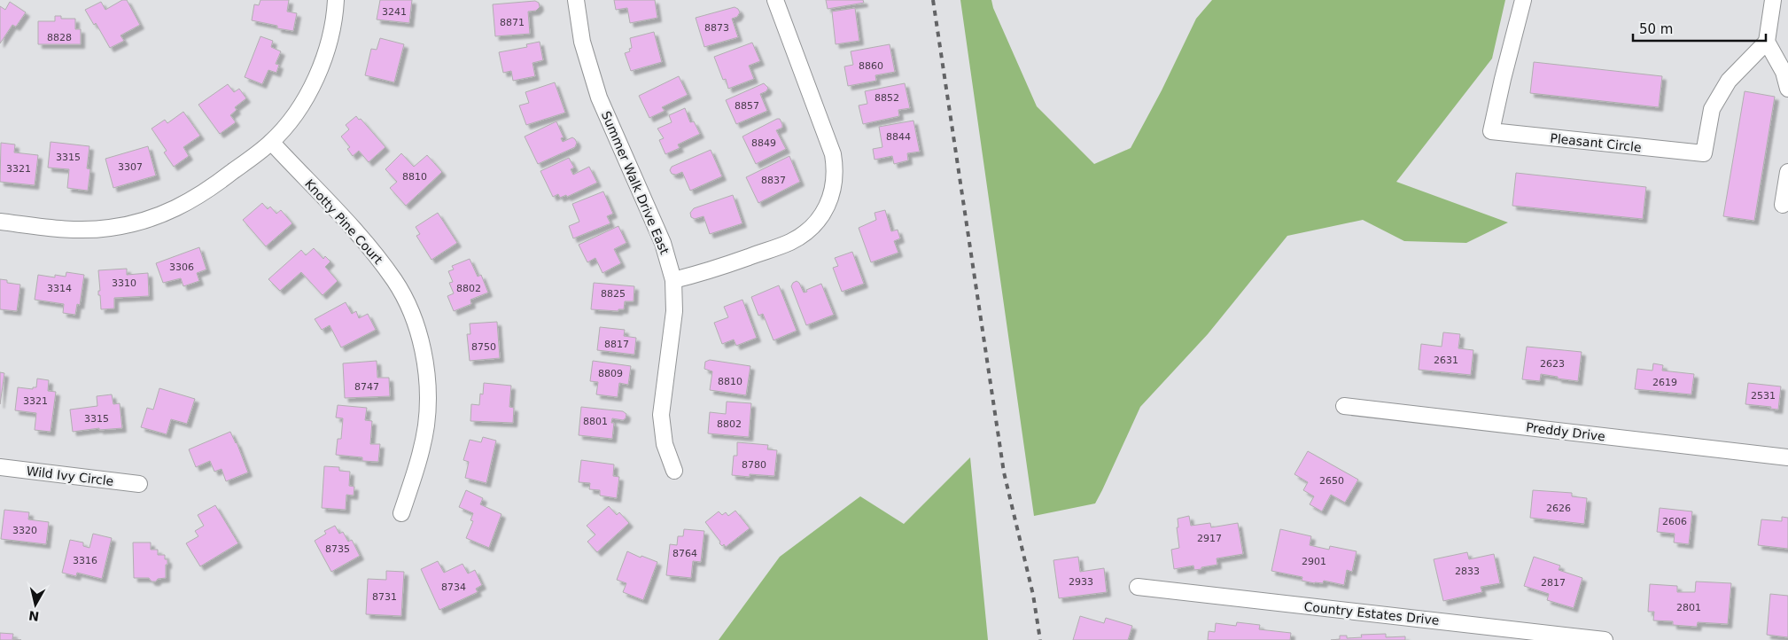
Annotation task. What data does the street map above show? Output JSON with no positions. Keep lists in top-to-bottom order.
{
  "streets": {
    "street": [
      "Pleasant Circle",
      "Summer Walk Drive East",
      "Knotty Pine Court",
      "Preddy Drive",
      "Wild Ivy Circle",
      "Country Estates Drive"
    ]
  },
  "house_numbers": [
    "3241",
    "8871",
    "8873",
    "8828",
    "8860",
    "8852",
    "8857",
    "8844",
    "8849",
    "3315",
    "3307",
    "3321",
    "8810",
    "8837",
    "3306",
    "3310",
    "3314",
    "8802",
    "8825",
    "8817",
    "8750",
    "2631",
    "2623",
    "8809",
    "8810",
    "2619",
    "8747",
    "2531",
    "3321",
    "3315",
    "8801",
    "8802",
    "8780",
    "2650",
    "2626",
    "2606",
    "3320",
    "2917",
    "8735",
    "8764",
    "3316",
    "2901",
    "2833",
    "2933",
    "2817",
    "8734",
    "8731",
    "2801"
  ],
  "scale_bar": "50 m",
  "north": "bottom"
}
